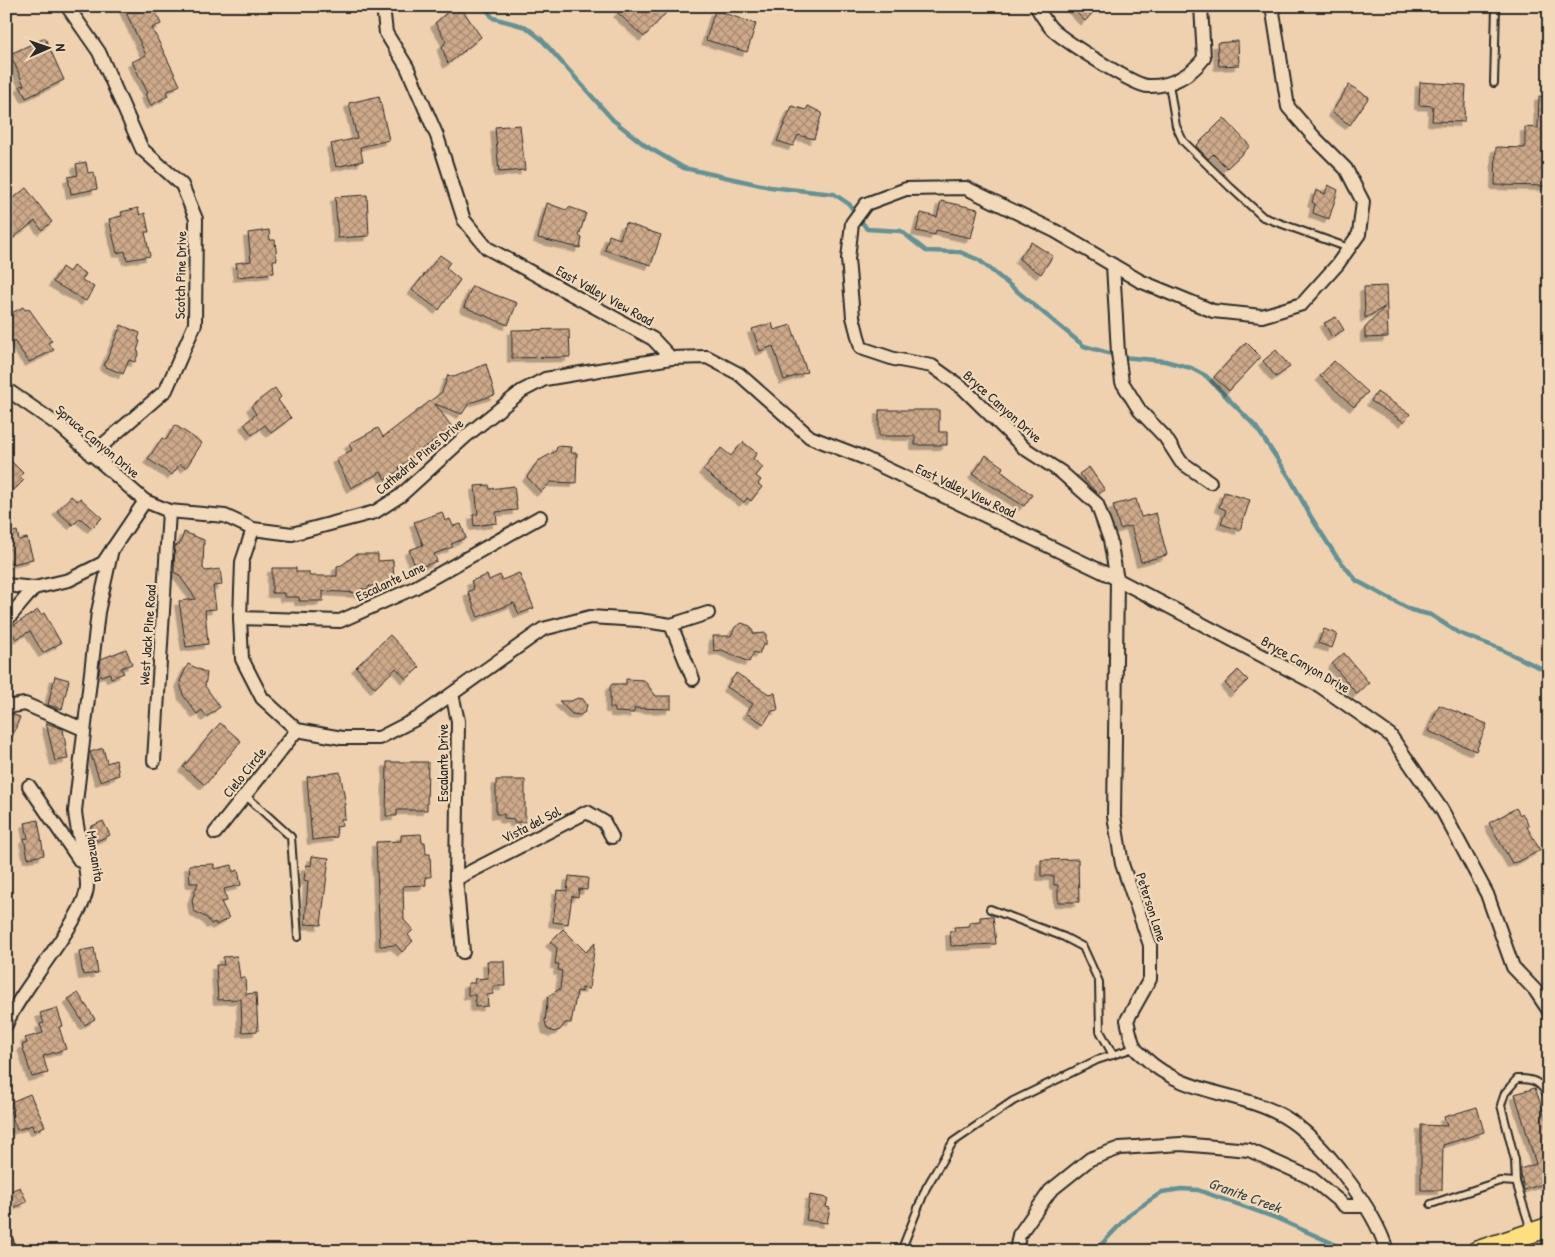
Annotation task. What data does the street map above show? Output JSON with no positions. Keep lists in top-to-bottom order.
{
  "streets": {
    "street": [
      "Scotch Pine Drive",
      "East Valley View Road",
      "Bryce Canyon Drive",
      "Spruce Canyon Drive",
      "Cathedral Pines Drive",
      "Escalante Lane",
      "West Jack Pine Road",
      "Escalante Drive",
      "Cielo Circle",
      "Vista del Sol",
      "Manzanita",
      "Peterson Lane"
    ]
  },
  "crossings": [
    ["Scotch Pine Drive", "Spruce Canyon Drive"],
    ["East Valley View Road", "Bryce Canyon Drive"],
    ["East Valley View Road", "Cathedral Pines Drive"],
    ["East Valley View Road", "Peterson Lane"],
    ["Bryce Canyon Drive", "Peterson Lane"],
    ["Spruce Canyon Drive", "Cathedral Pines Drive"],
    ["Cathedral Pines Drive", "West Jack Pine Road"],
    ["Escalante Drive", "Cielo Circle"],
    ["Escalante Drive", "Vista del Sol"]
  ],
  "water": ["Granite Creek"],
  "north": "right"
}
